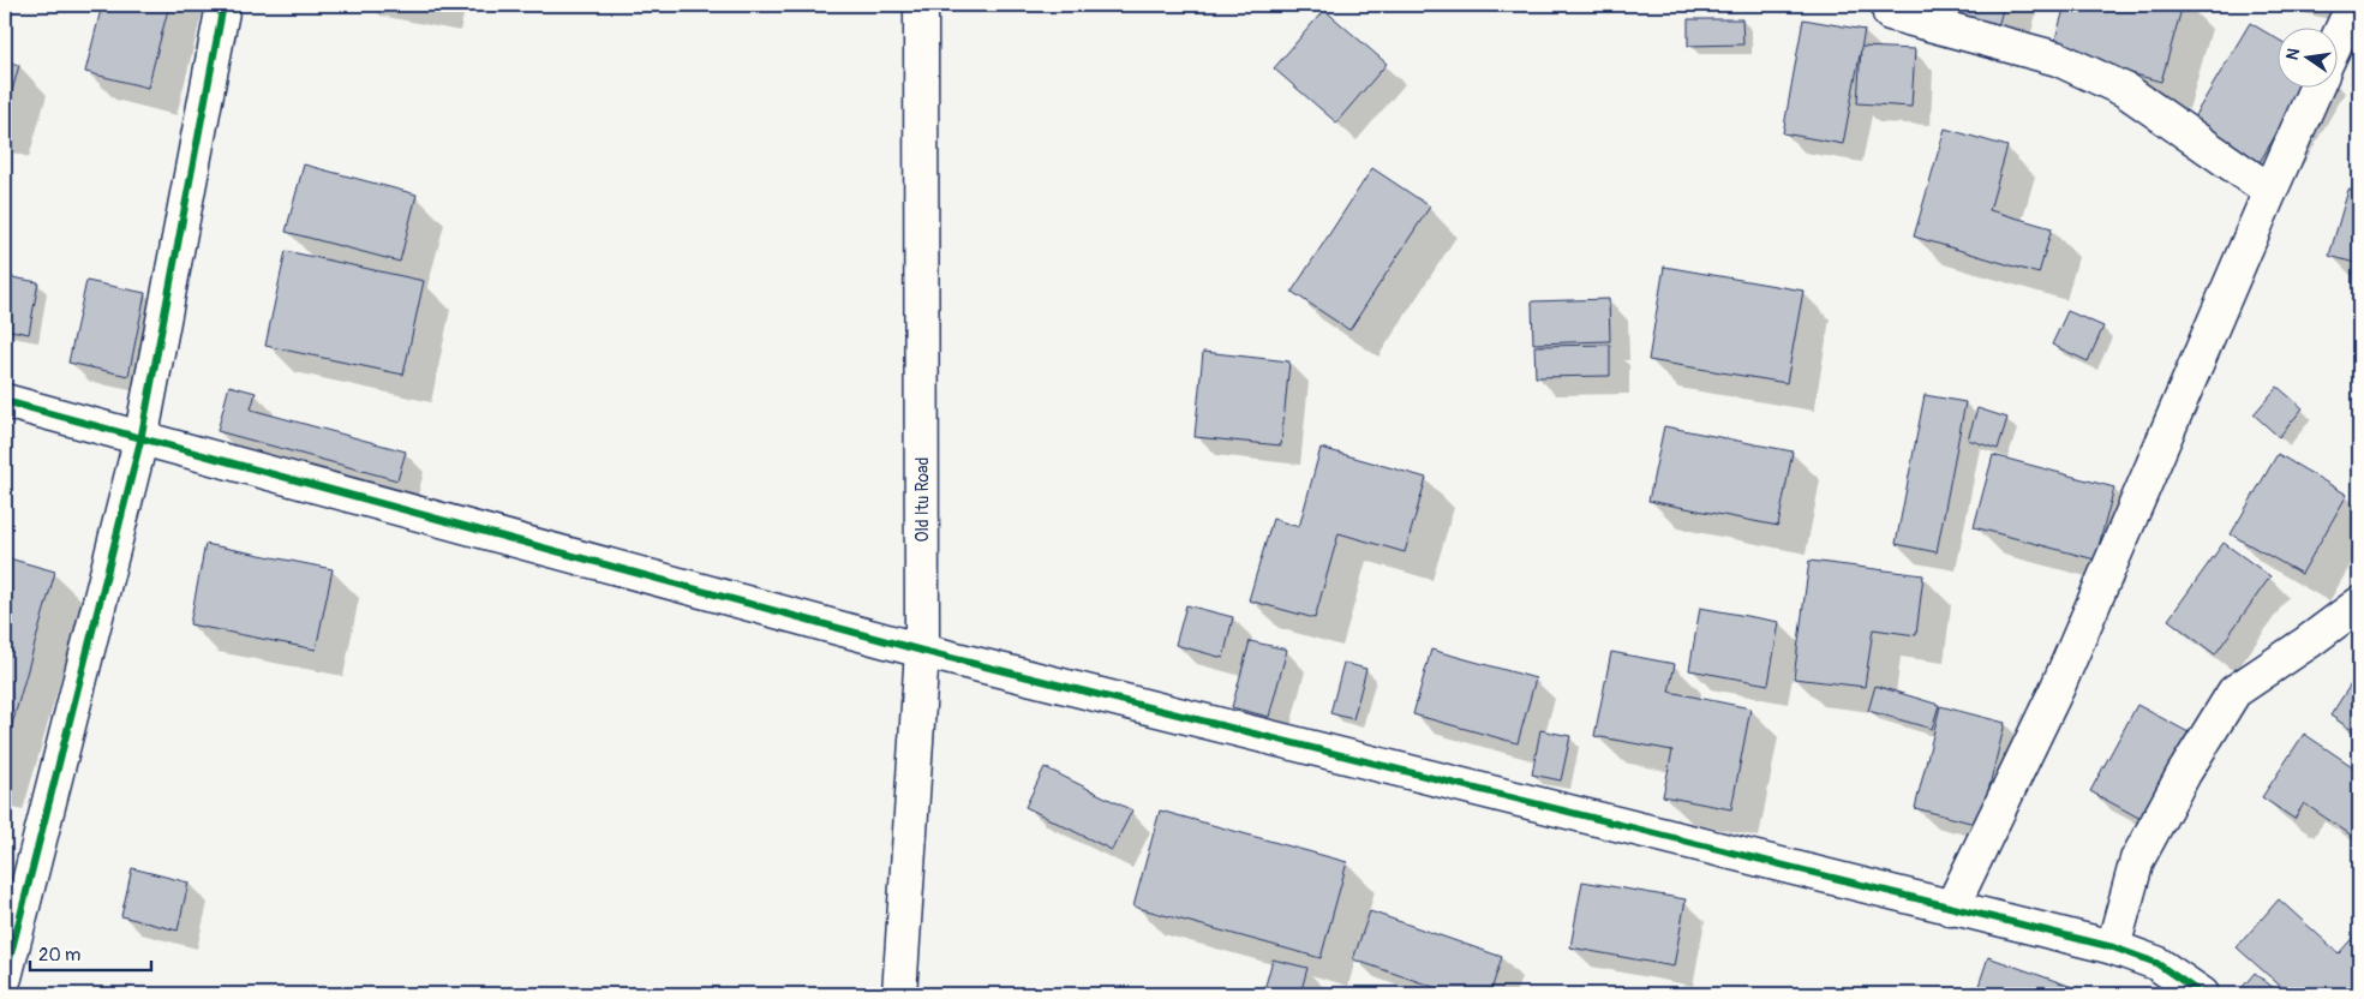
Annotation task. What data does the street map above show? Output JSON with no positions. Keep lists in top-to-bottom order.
{
  "streets": {
    "street": ["Old Itu Road"]
  },
  "scale_bar": "20 m",
  "north": "left"
}
